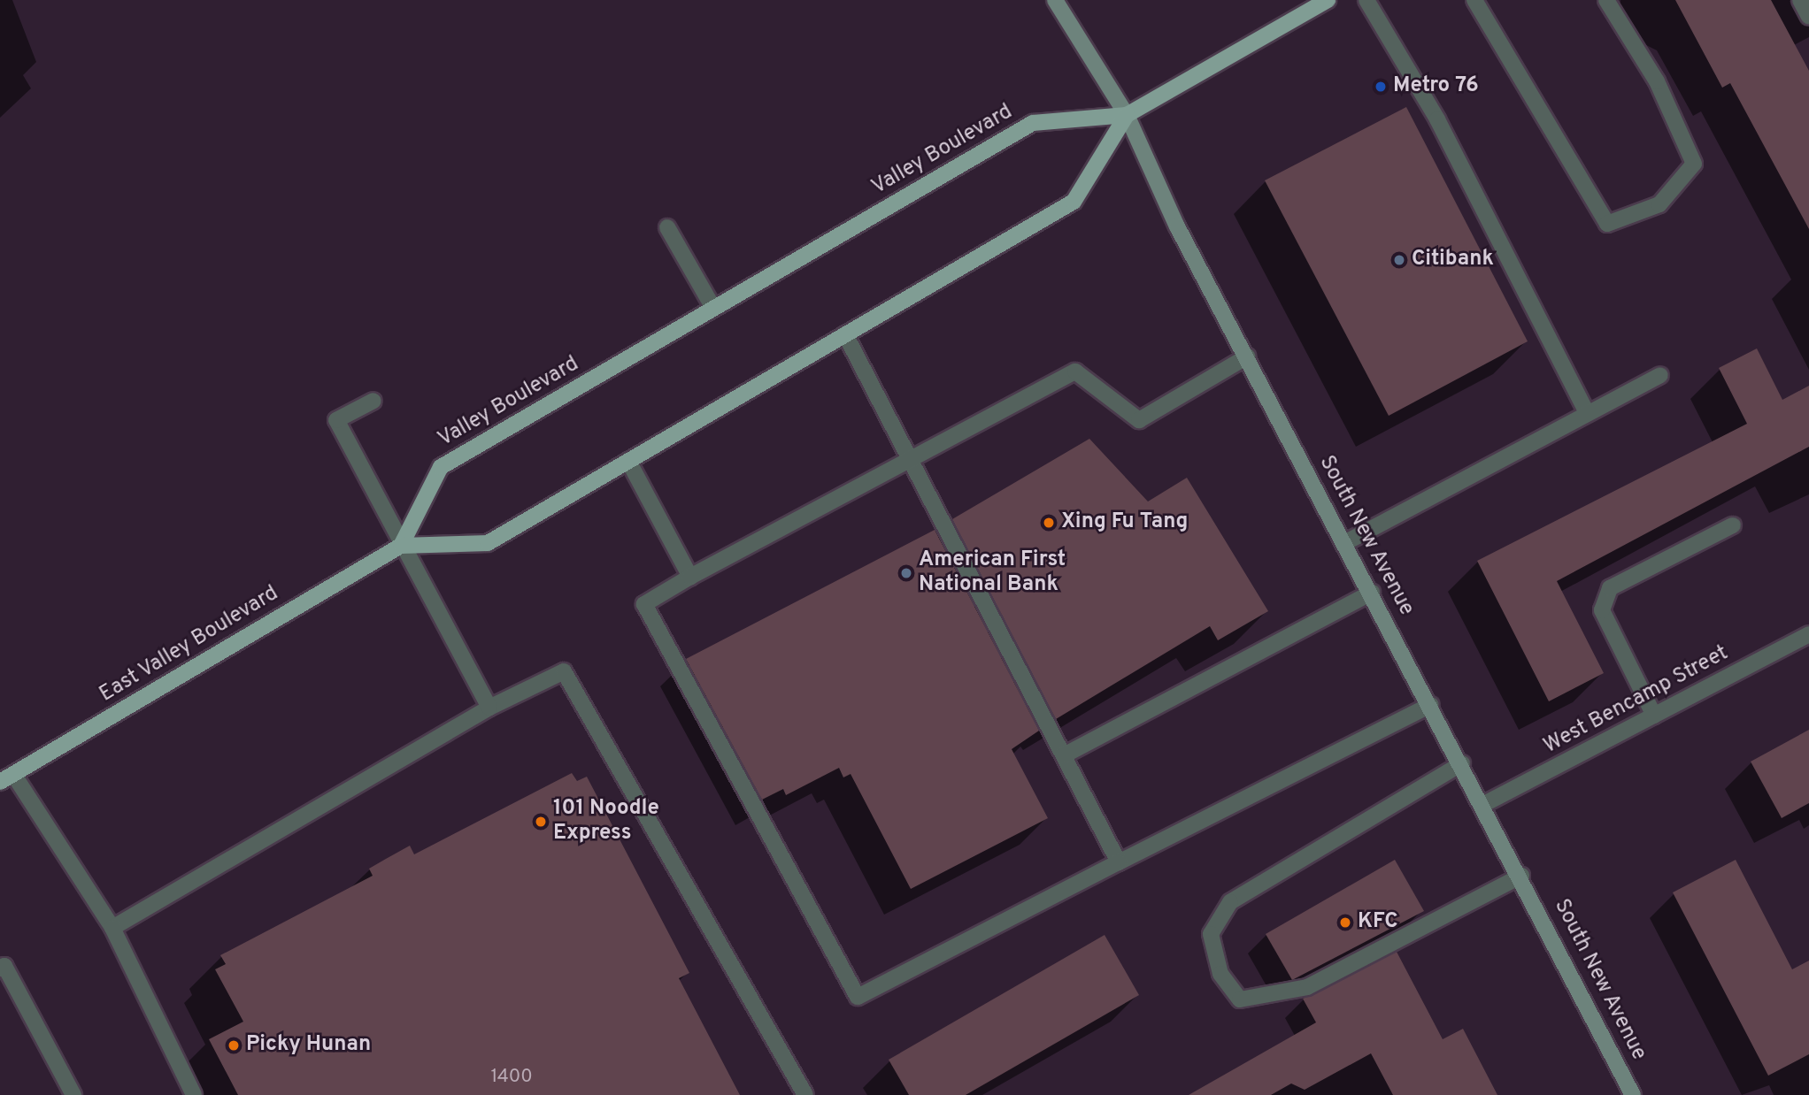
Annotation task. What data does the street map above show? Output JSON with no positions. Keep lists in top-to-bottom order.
{
  "streets": {
    "main road": ["Valley Boulevard", "South New Avenue", "East Valley Boulevard"],
    "street": ["West Bencamp Street"]
  },
  "crossings": [
    ["Valley Boulevard", "South New Avenue"],
    ["Valley Boulevard", "East Valley Boulevard"],
    ["South New Avenue", "West Bencamp Street"]
  ],
  "places": [
    "Metro 76",
    "Citibank",
    "Xing Fu Tang",
    "American First National Bank",
    "101 Noodle Express",
    "KFC",
    "Picky Hunan"
  ],
  "house_numbers": ["1400"]
}
